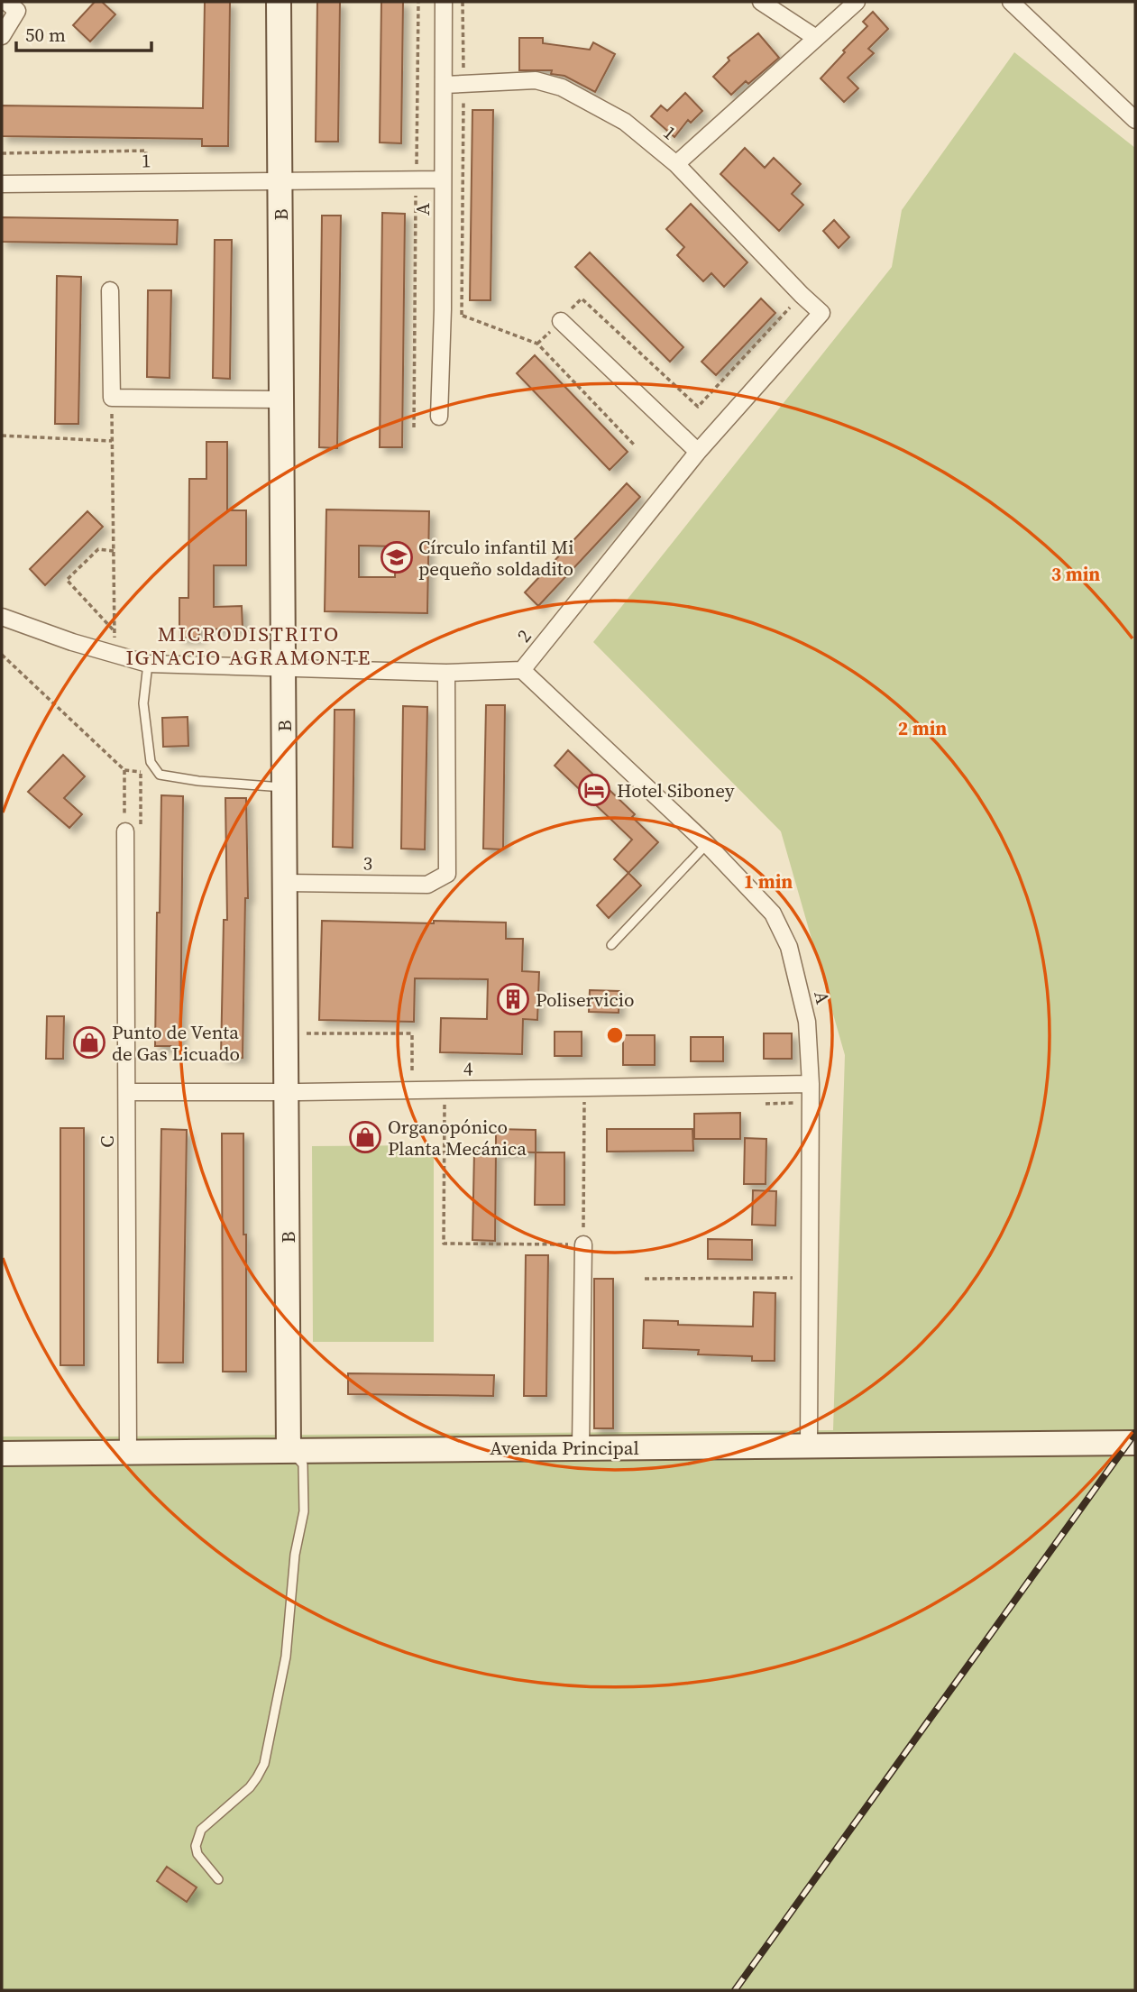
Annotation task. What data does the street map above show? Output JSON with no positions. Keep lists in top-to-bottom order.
{
  "streets": {
    "street": [
      "1",
      "A",
      "B",
      "2",
      "3",
      "4",
      "C",
      "Avenida Principal"
    ]
  },
  "crossings": [
    ["1", "A"],
    ["1", "B"],
    ["1", "2"],
    ["A", "2"],
    ["A", "4"],
    ["A", "Avenida Principal"],
    ["B", "2"],
    ["B", "3"],
    ["B", "4"],
    ["B", "Avenida Principal"],
    ["2", "3"],
    ["4", "C"],
    ["C", "Avenida Principal"]
  ],
  "districts": ["MICRODISTRITO IGNACIO AGRAMONTE"],
  "places": {
    "school or university": ["Círculo infantil Mi pequeño soldadito"],
    "hotel": ["Hotel Siboney"],
    "building": ["Poliservicio"],
    "shop": ["Punto de Venta de Gas Licuado", "Organopónico Planta Mecánica"]
  },
  "scale_bar": "50 m",
  "rings": ["3 min", "2 min", "1 min"]
}
